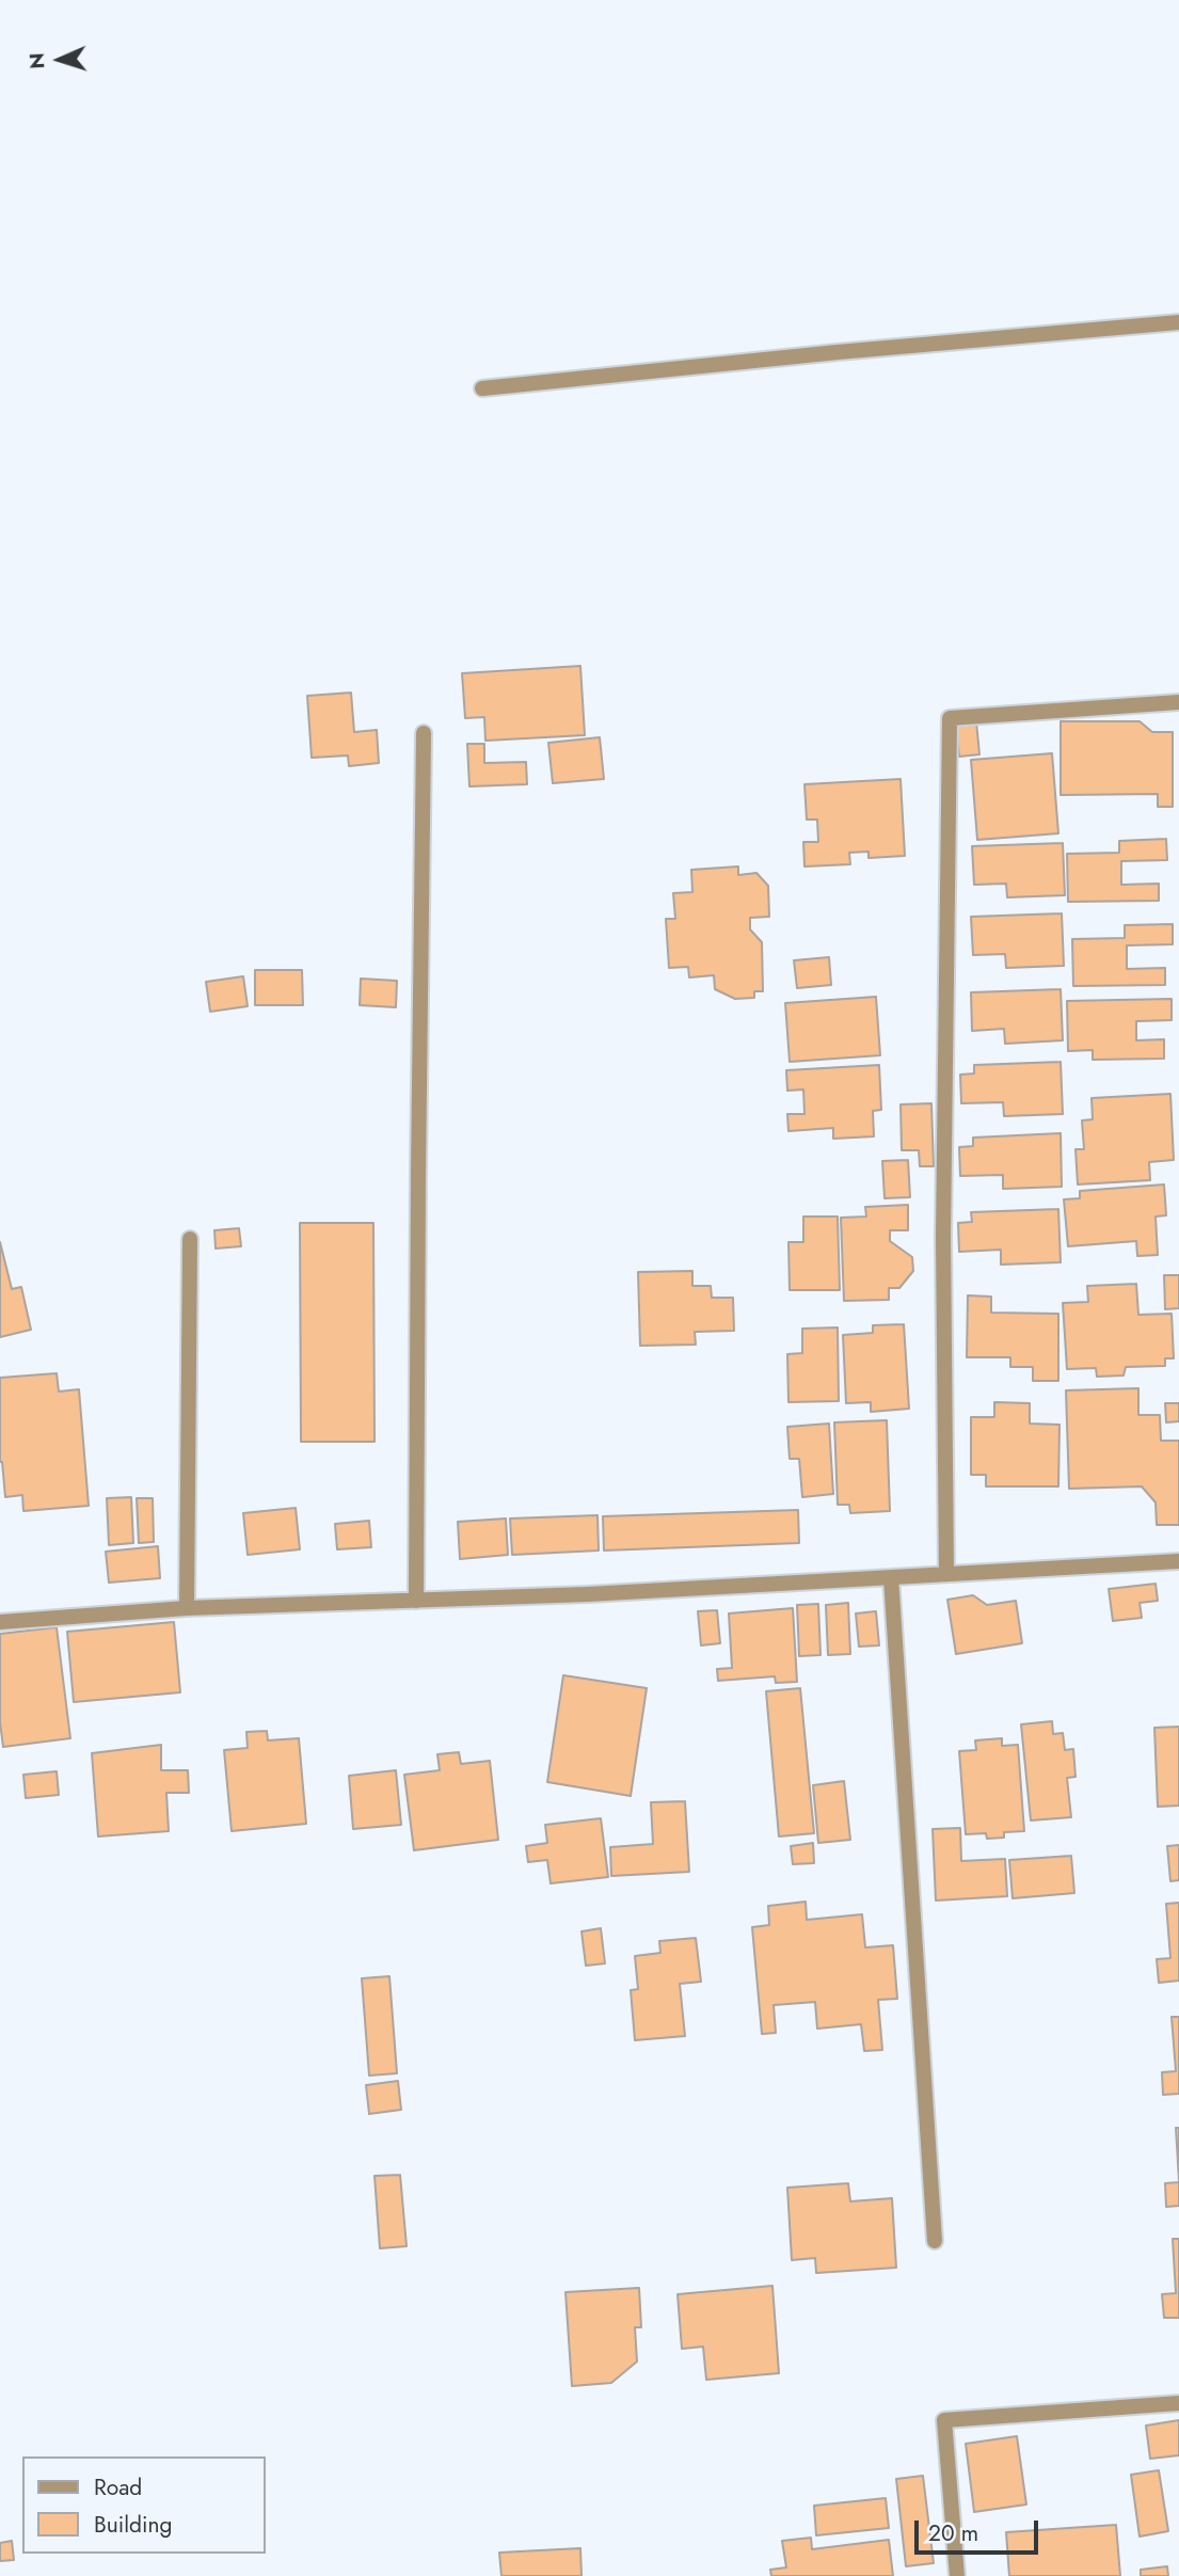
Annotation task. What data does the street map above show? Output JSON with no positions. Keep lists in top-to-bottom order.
{
  "legend": ["Road", "Building"],
  "scale_bar": "20 m",
  "north": "left"
}
